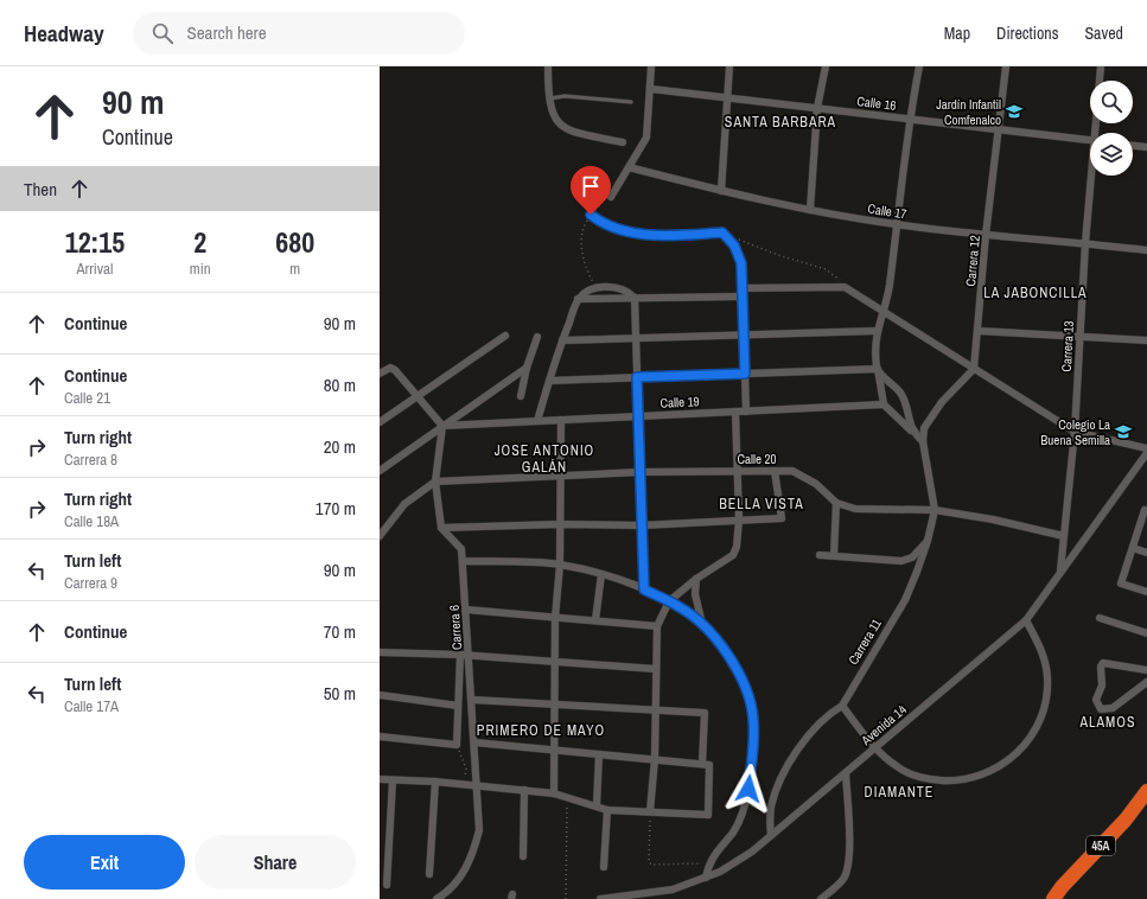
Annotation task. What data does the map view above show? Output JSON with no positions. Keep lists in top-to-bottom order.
{
  "streets": {
    "highway": ["45A"],
    "street": [
      "Calle 16",
      "Calle 17",
      "Carrera 12",
      "Carrera 13",
      "Calle 19",
      "Calle 20",
      "Carrera 6",
      "Carrera 11",
      "Avenida 14"
    ]
  },
  "crossings": [
    ["Calle 16", "Carrera 12"],
    ["Calle 17", "Carrera 12"],
    ["Calle 17", "Carrera 13"],
    ["Carrera 13", "Calle 20"],
    ["Carrera 13", "Avenida 14"],
    ["Calle 20", "Carrera 11"],
    ["Carrera 11", "Avenida 14"]
  ],
  "districts": [
    "SANTA BARBARA",
    "LA JABONCILLA",
    "JOSE ANTONIO GALÁN",
    "BELLA VISTA",
    "ALAMOS",
    "PRIMERO DE MAYO",
    "DIAMANTE"
  ],
  "places": {
    "school or university": ["Jardín Infantil Comfenalco", "Colegio La Buena Semilla"]
  },
  "page": {
    "header": "Headway",
    "search": "Search here",
    "nav": ["Map", "Directions", "Saved"],
    "turn": ["90 m", "Continue"],
    "then": "Then",
    "eta": [
      "12:15",
      "Arrival",
      "2",
      "min",
      "680",
      "m"
    ],
    "list": [
      {
        "name": "Continue",
        "value": "90 m"
      },
      {
        "name": "Continue",
        "note": "Calle 21",
        "value": "80 m"
      },
      {
        "name": "Turn right",
        "note": "Carrera 8",
        "value": "20 m"
      },
      {
        "name": "Turn right",
        "note": "Calle 18A",
        "value": "170 m"
      },
      {
        "name": "Turn left",
        "note": "Carrera 9",
        "value": "90 m"
      },
      {
        "name": "Continue",
        "value": "70 m"
      },
      {
        "name": "Turn left",
        "note": "Calle 17A",
        "value": "50 m"
      }
    ],
    "buttons": ["Exit", "Share"]
  }
}
